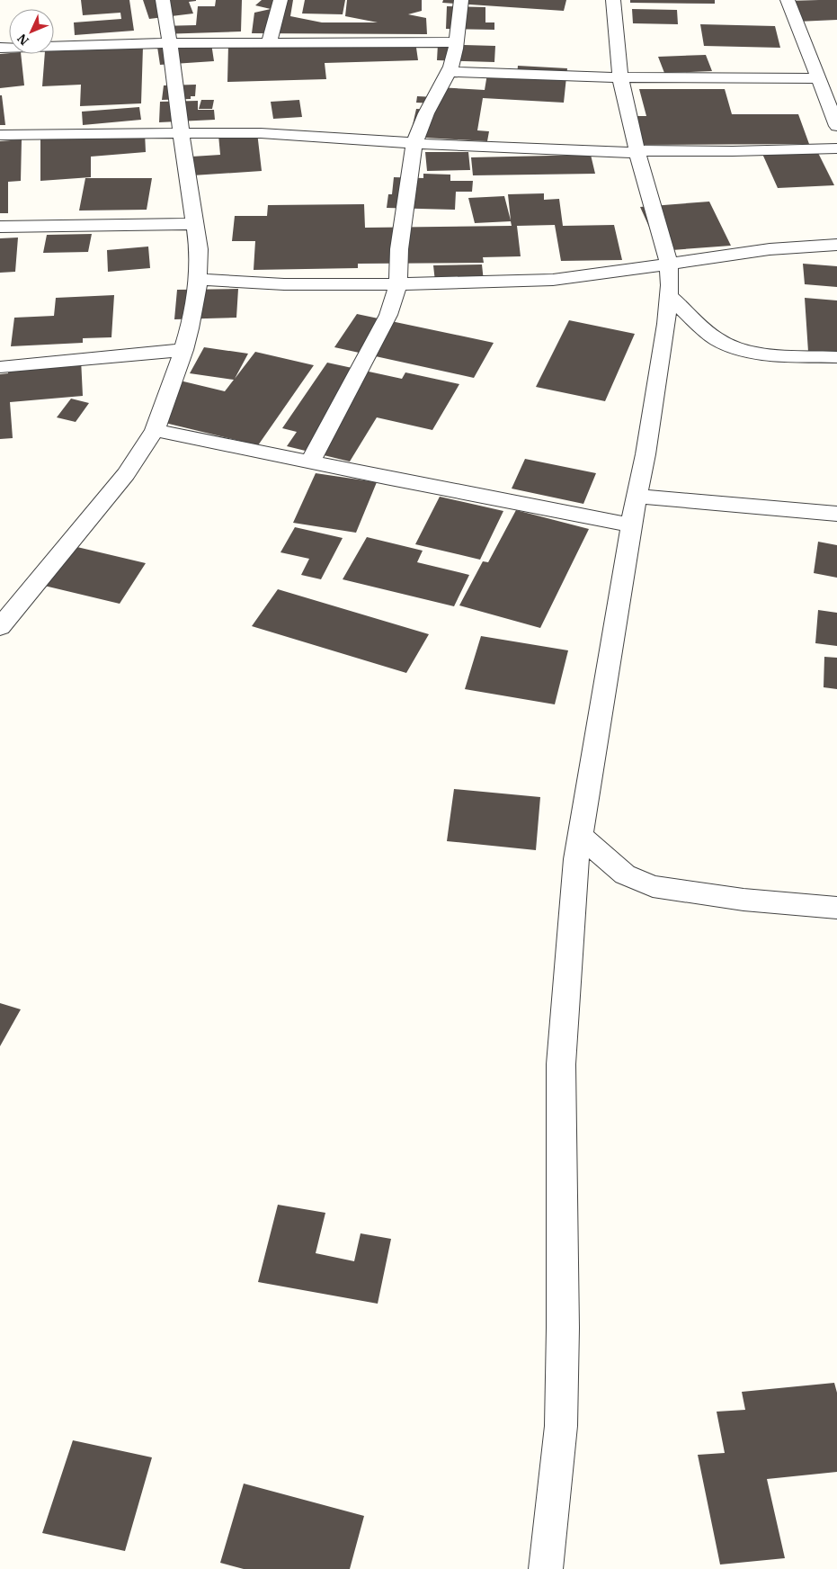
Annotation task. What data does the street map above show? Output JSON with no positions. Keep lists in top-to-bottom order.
{
  "north": "bottom left"
}
